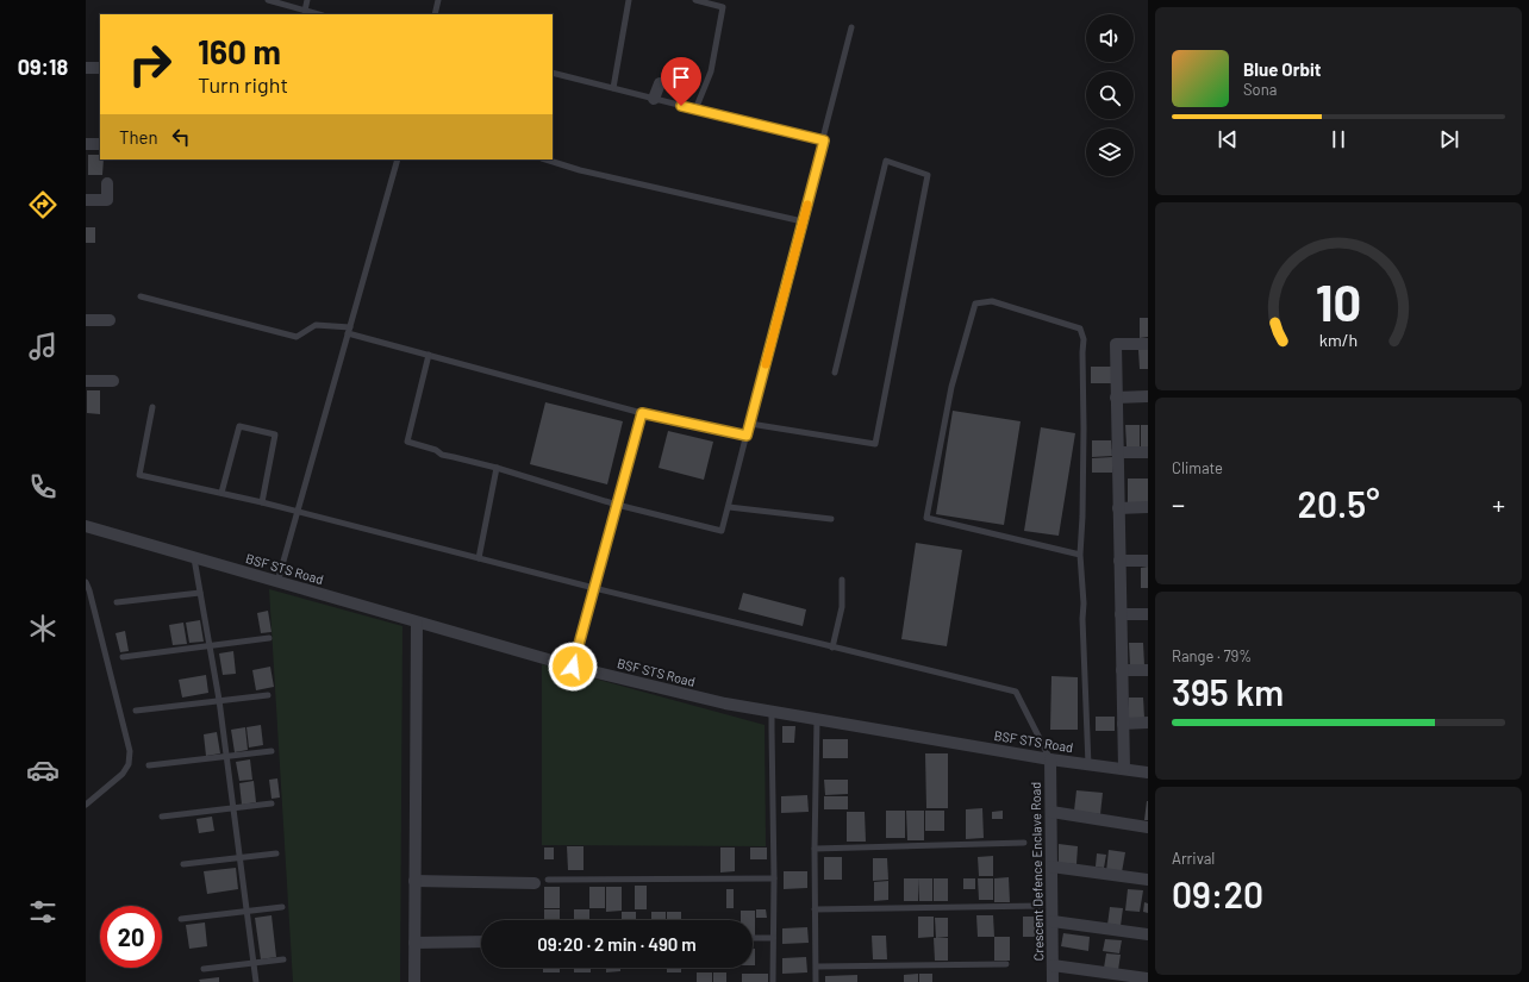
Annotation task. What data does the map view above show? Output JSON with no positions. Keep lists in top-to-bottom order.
{
  "streets": {
    "street": ["BSF STS Road", "Crescent Defence Enclave Road"]
  },
  "crossings": [
    ["BSF STS Road", "Crescent Defence Enclave Road"]
  ],
  "page": {
    "tabs": "09:18",
    "turn": ["160 m", "Turn right"],
    "song": ["Blue Orbit", "Sona"],
    "then": "Then",
    "tile": [
      "Climate",
      ["Range · 79%", "395 km"],
      ["Arrival", "09:20"]
    ],
    "heat": ["−", "20.5°", "+"],
    "limit": "20",
    "trip": "09:20 · 2 min · 490 m",
    "gauge": ["10", "km/h"]
  }
}
